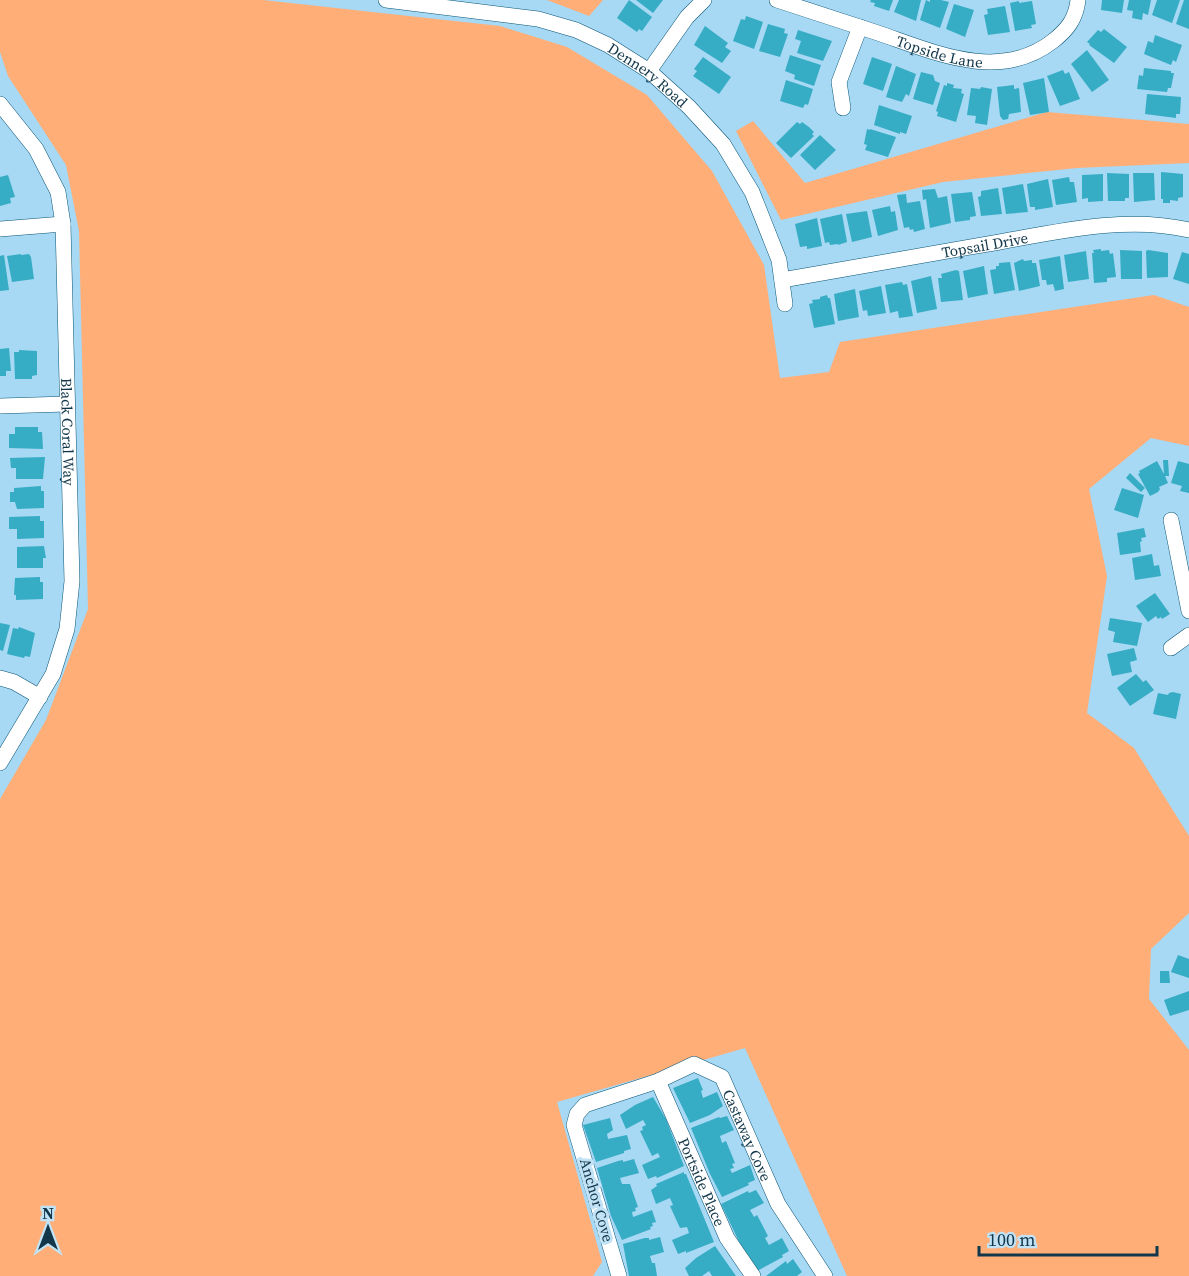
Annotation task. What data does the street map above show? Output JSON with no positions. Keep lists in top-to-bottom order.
{
  "streets": {
    "street": [
      "Topside Lane",
      "Dennery Road",
      "Topsail Drive",
      "Black Coral Way",
      "Castaway Cove",
      "Portside Place",
      "Anchor Cove"
    ]
  },
  "crossings": [
    ["Dennery Road", "Topsail Drive"],
    ["Castaway Cove", "Portside Place"],
    ["Castaway Cove", "Anchor Cove"]
  ],
  "scale_bar": "100 m",
  "north": "top"
}
